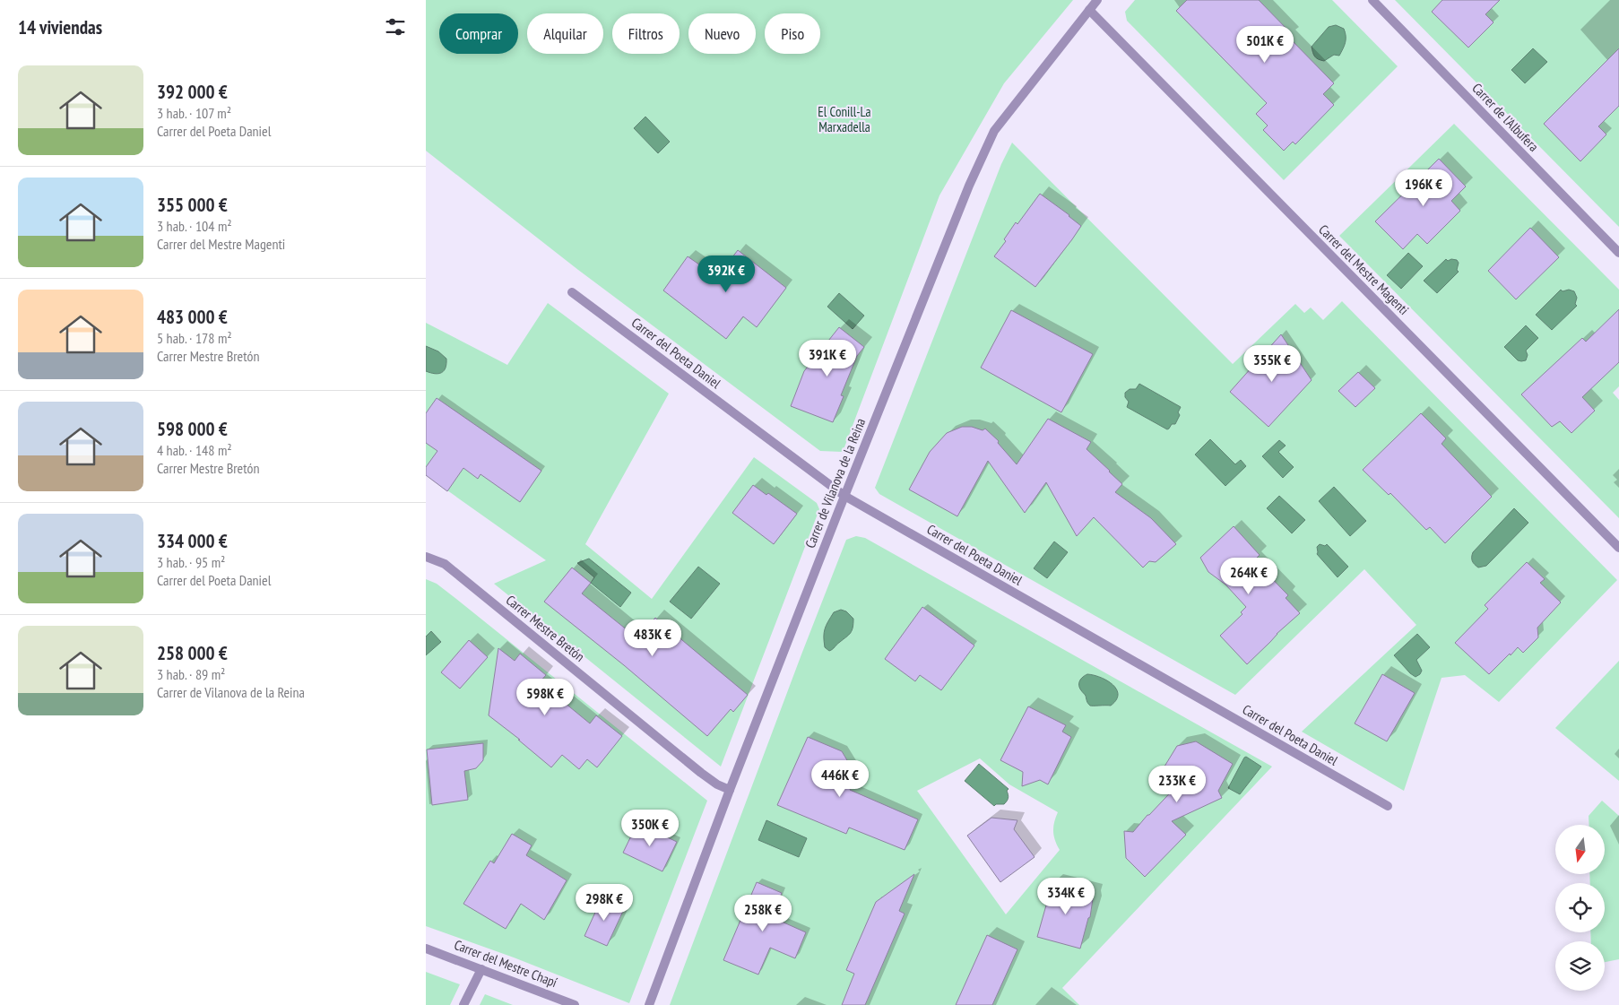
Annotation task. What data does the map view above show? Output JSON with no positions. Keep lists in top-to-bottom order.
{
  "streets": {
    "street": [
      "Carrer de l'Albufera",
      "Carrer del Mestre Magenti",
      "Carrer del Poeta Daniel",
      "Carrer de Vilanova de la Reina",
      "Carrer Mestre Bretón",
      "Carrer del Mestre Chapí"
    ]
  },
  "crossings": [
    ["Carrer del Mestre Magenti", "Carrer de Vilanova de la Reina"],
    ["Carrer del Poeta Daniel", "Carrer de Vilanova de la Reina"],
    ["Carrer de Vilanova de la Reina", "Carrer Mestre Bretón"]
  ],
  "parks": ["El Conill-La Marxadella"],
  "north": "bottom",
  "page": {
    "heading": "14 viviendas",
    "chip": [
      "Comprar",
      "Alquilar",
      "Filtros",
      "Nuevo",
      "Piso"
    ],
    "price": [
      "501K €",
      "196K €",
      "392K €",
      "391K €",
      "355K €",
      "264K €",
      "483K €",
      "598K €",
      "446K €",
      "233K €",
      "350K €",
      "334K €",
      "298K €",
      "258K €"
    ],
    "list": [
      {
        "name": "392 000 €",
        "note": "3 hab. · 107 m² · Carrer del Poeta Daniel"
      },
      {
        "name": "355 000 €",
        "note": "3 hab. · 104 m² · Carrer del Mestre Magenti"
      },
      {
        "name": "483 000 €",
        "note": "5 hab. · 178 m² · Carrer Mestre Bretón"
      },
      {
        "name": "598 000 €",
        "note": "4 hab. · 148 m² · Carrer Mestre Bretón"
      },
      {
        "name": "334 000 €",
        "note": "3 hab. · 95 m² · Carrer del Poeta Daniel"
      },
      {
        "name": "258 000 €",
        "note": "3 hab. · 89 m² · Carrer de Vilanova de la Reina"
      }
    ]
  }
}
